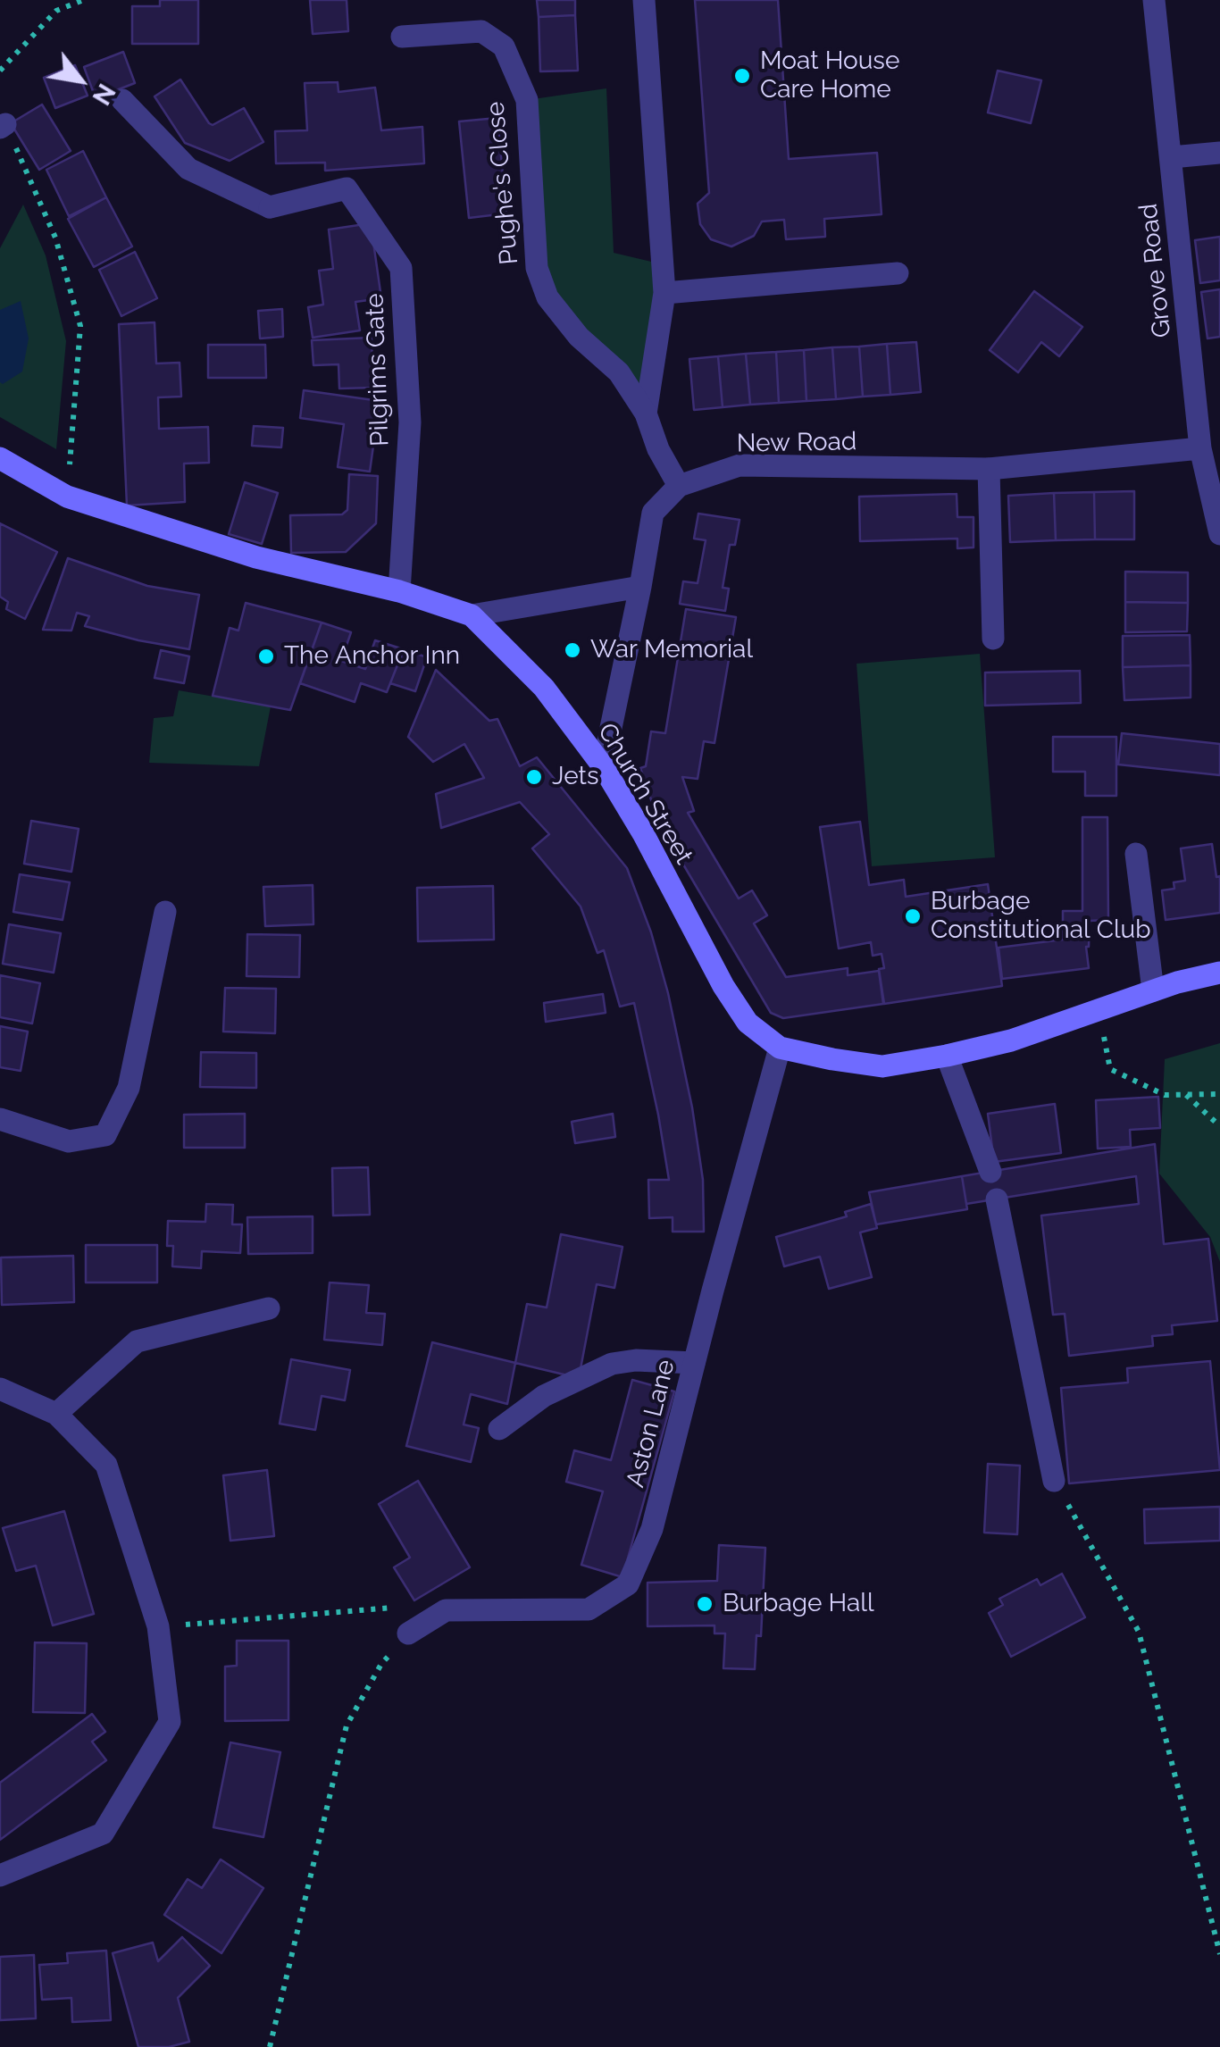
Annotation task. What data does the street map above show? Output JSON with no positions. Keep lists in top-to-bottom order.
{
  "streets": {
    "main road": ["Church Street"],
    "street": [
      "Pughe's Close",
      "Grove Road",
      "Pilgrims Gate",
      "New Road",
      "Aston Lane"
    ]
  },
  "crossings": [
    ["Pughe's Close", "New Road"],
    ["Grove Road", "New Road"],
    ["Pilgrims Gate", "Church Street"],
    ["Church Street", "Aston Lane"]
  ],
  "places": [
    "Moat House Care Home",
    "War Memorial",
    "The Anchor Inn",
    "Jets",
    "Burbage Constitutional Club",
    "Burbage Hall"
  ],
  "north": "bottom right"
}
